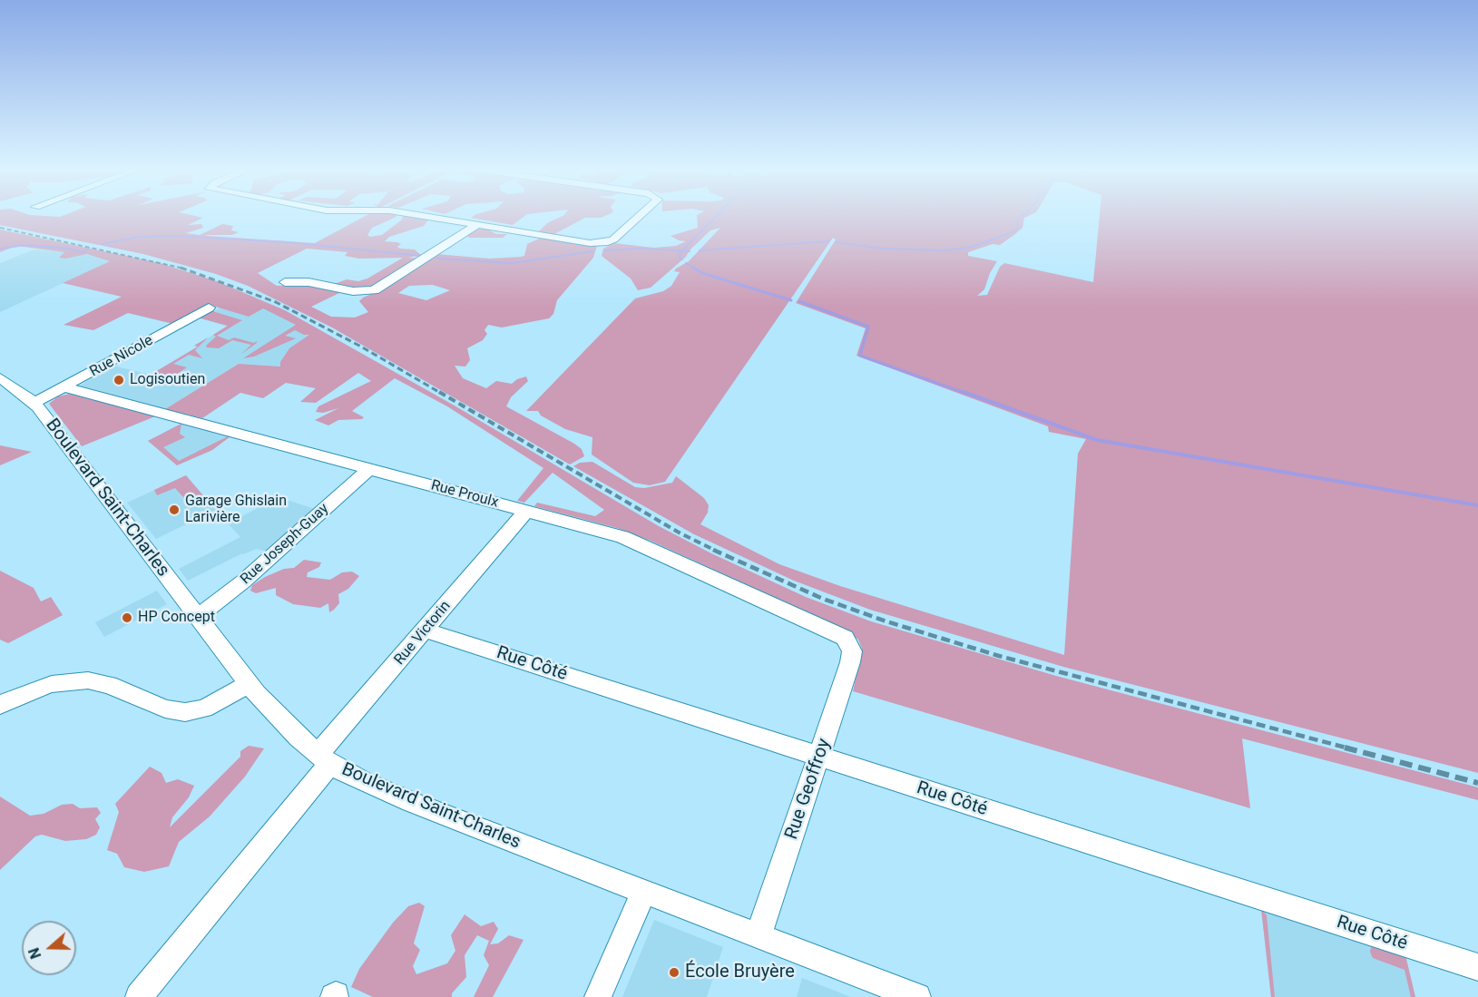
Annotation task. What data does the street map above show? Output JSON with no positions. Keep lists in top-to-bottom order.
{
  "streets": {
    "street": [
      "Rue Nicole",
      "Rue Proulx",
      "Boulevard Saint-Charles",
      "Rue Joseph-Guay",
      "Rue Victorin",
      "Rue Côté",
      "Rue Geoffroy"
    ]
  },
  "crossings": [
    ["Rue Nicole", "Rue Proulx"],
    ["Rue Nicole", "Boulevard Saint-Charles"],
    ["Rue Proulx", "Rue Joseph-Guay"],
    ["Rue Proulx", "Rue Victorin"],
    ["Rue Proulx", "Rue Geoffroy"],
    ["Boulevard Saint-Charles", "Rue Joseph-Guay"],
    ["Boulevard Saint-Charles", "Rue Victorin"],
    ["Boulevard Saint-Charles", "Rue Geoffroy"],
    ["Rue Victorin", "Rue Côté"],
    ["Rue Côté", "Rue Geoffroy"]
  ],
  "places": [
    "Logisoutien",
    "Garage Ghislain Larivière",
    "HP Concept",
    "École Bruyère"
  ],
  "north": "left"
}
